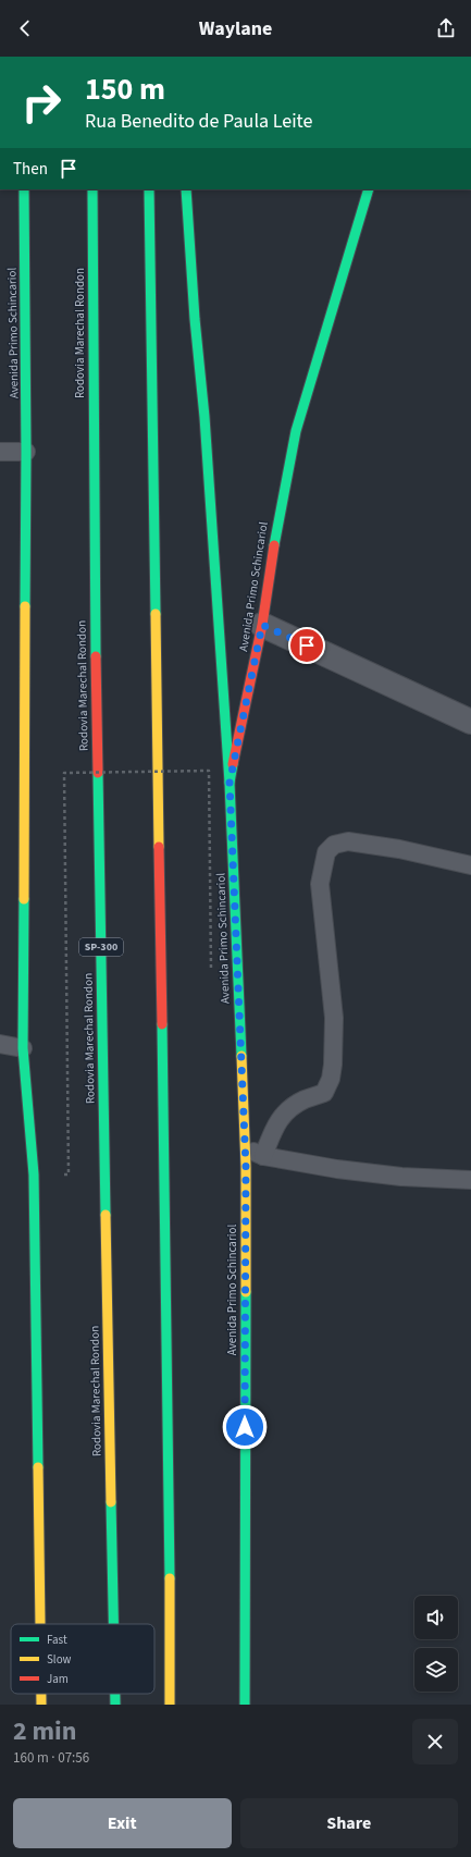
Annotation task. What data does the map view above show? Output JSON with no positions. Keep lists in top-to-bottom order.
{
  "streets": {
    "main road": ["Avenida Primo Schincariol", "Rodovia Marechal Rondon", "SP-300"]
  },
  "legend": ["Fast", "Slow", "Jam"],
  "page": {
    "header": "Waylane",
    "turn": ["150 m", "Rua Benedito de Paula Leite"],
    "then": "Then",
    "heading": ["2 min", "160 m · 07:56"],
    "buttons": ["Exit", "Share"]
  }
}
